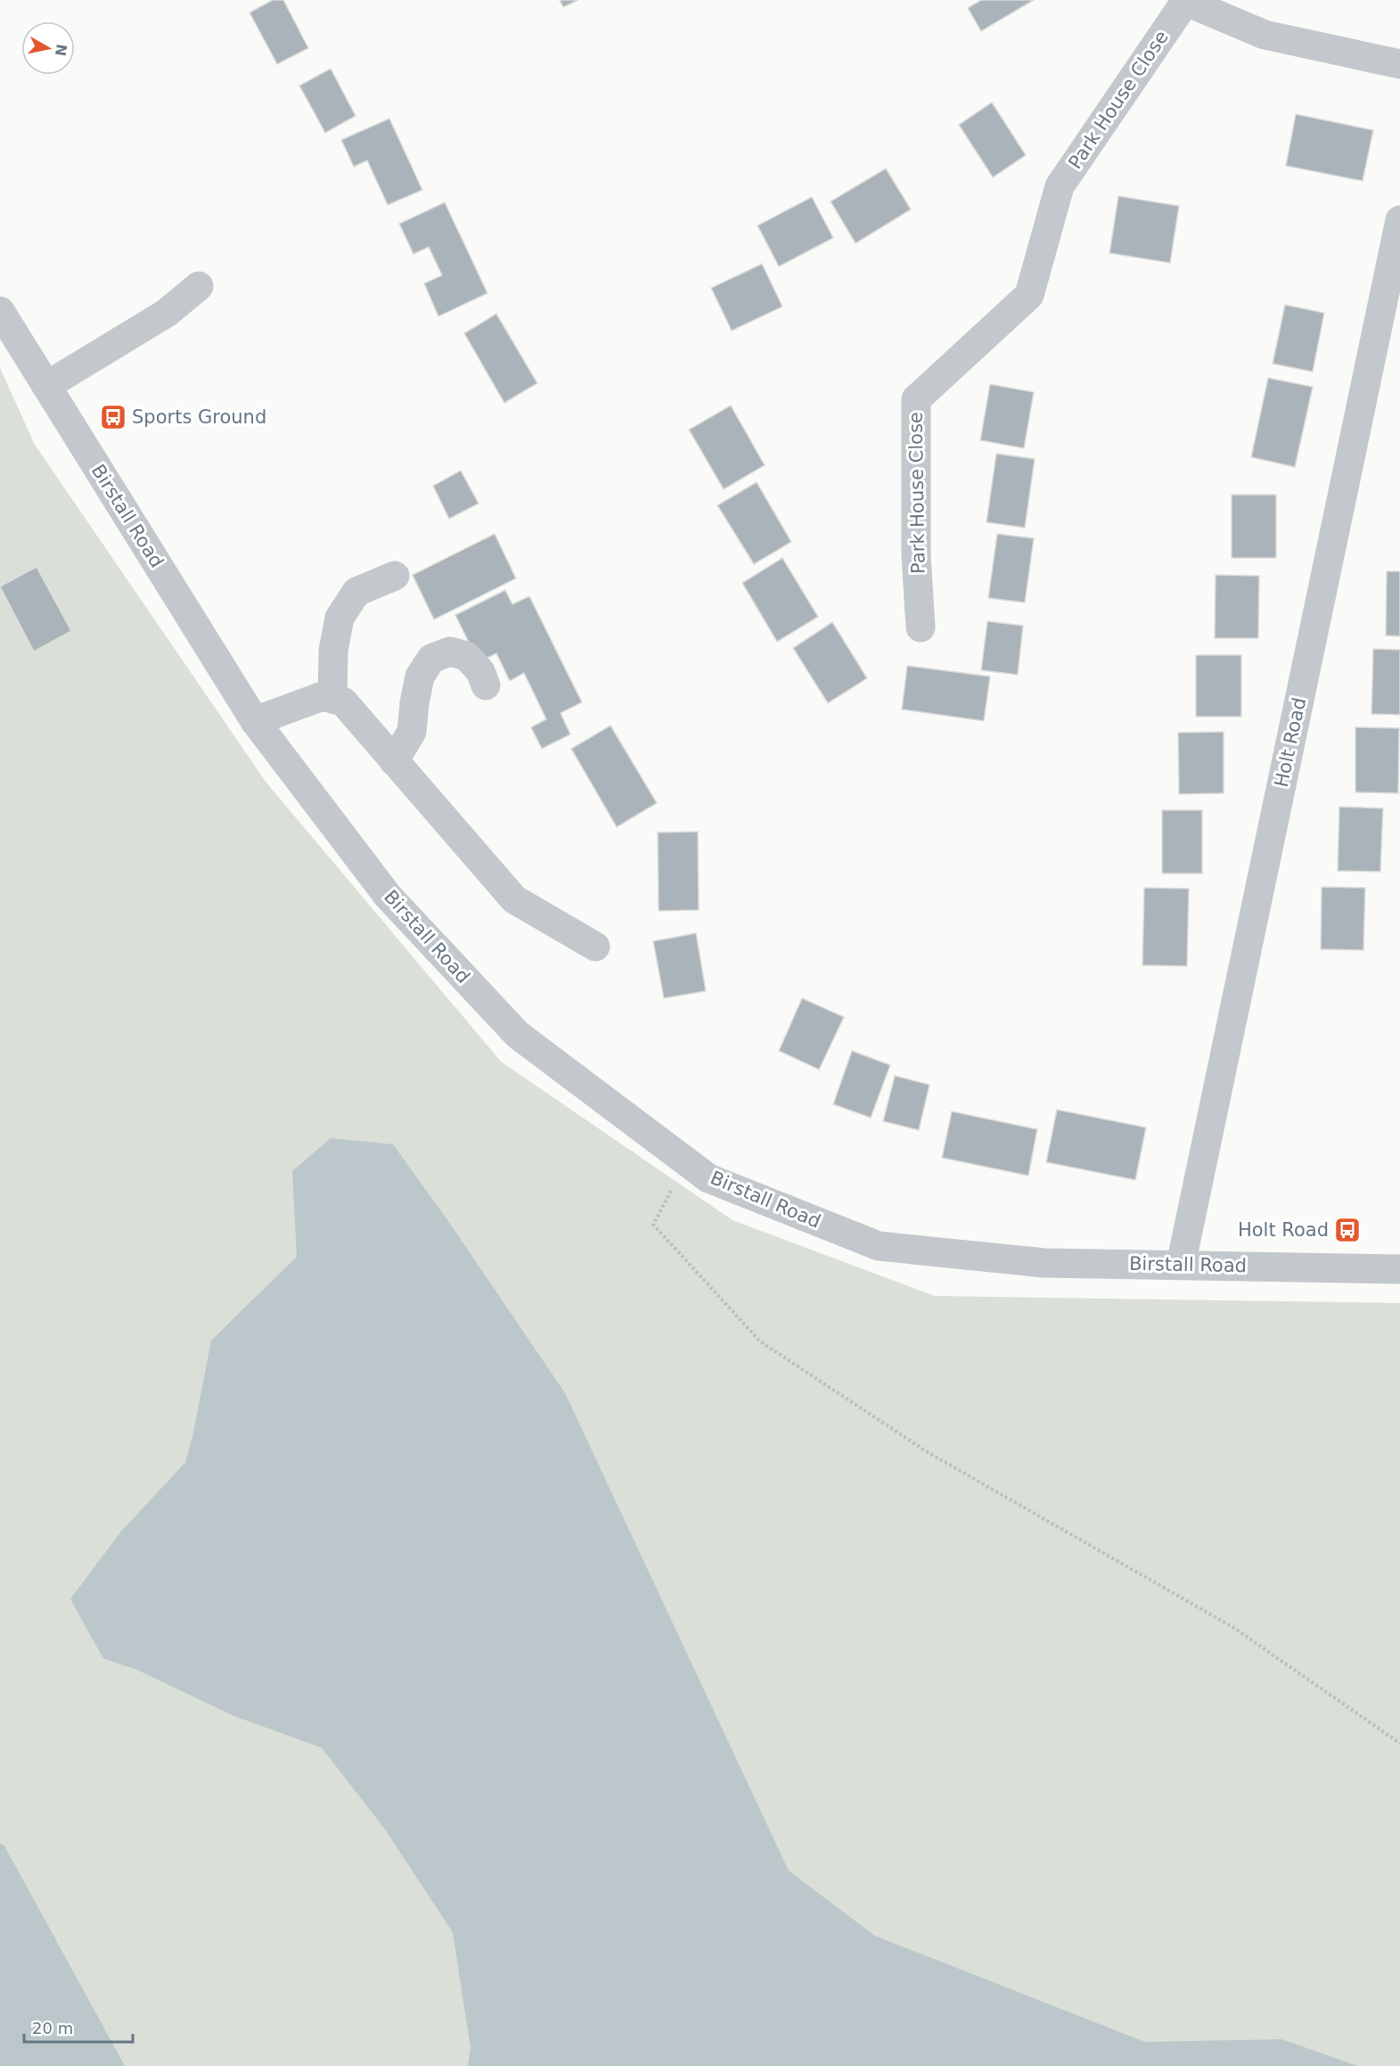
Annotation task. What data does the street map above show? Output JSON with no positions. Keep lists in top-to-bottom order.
{
  "streets": {
    "street": ["Park House Close", "Birstall Road", "Holt Road"]
  },
  "crossings": [
    ["Birstall Road", "Holt Road"]
  ],
  "places": {
    "bus stop": ["Sports Ground", "Holt Road"]
  },
  "scale_bar": "20 m",
  "north": "right"
}
